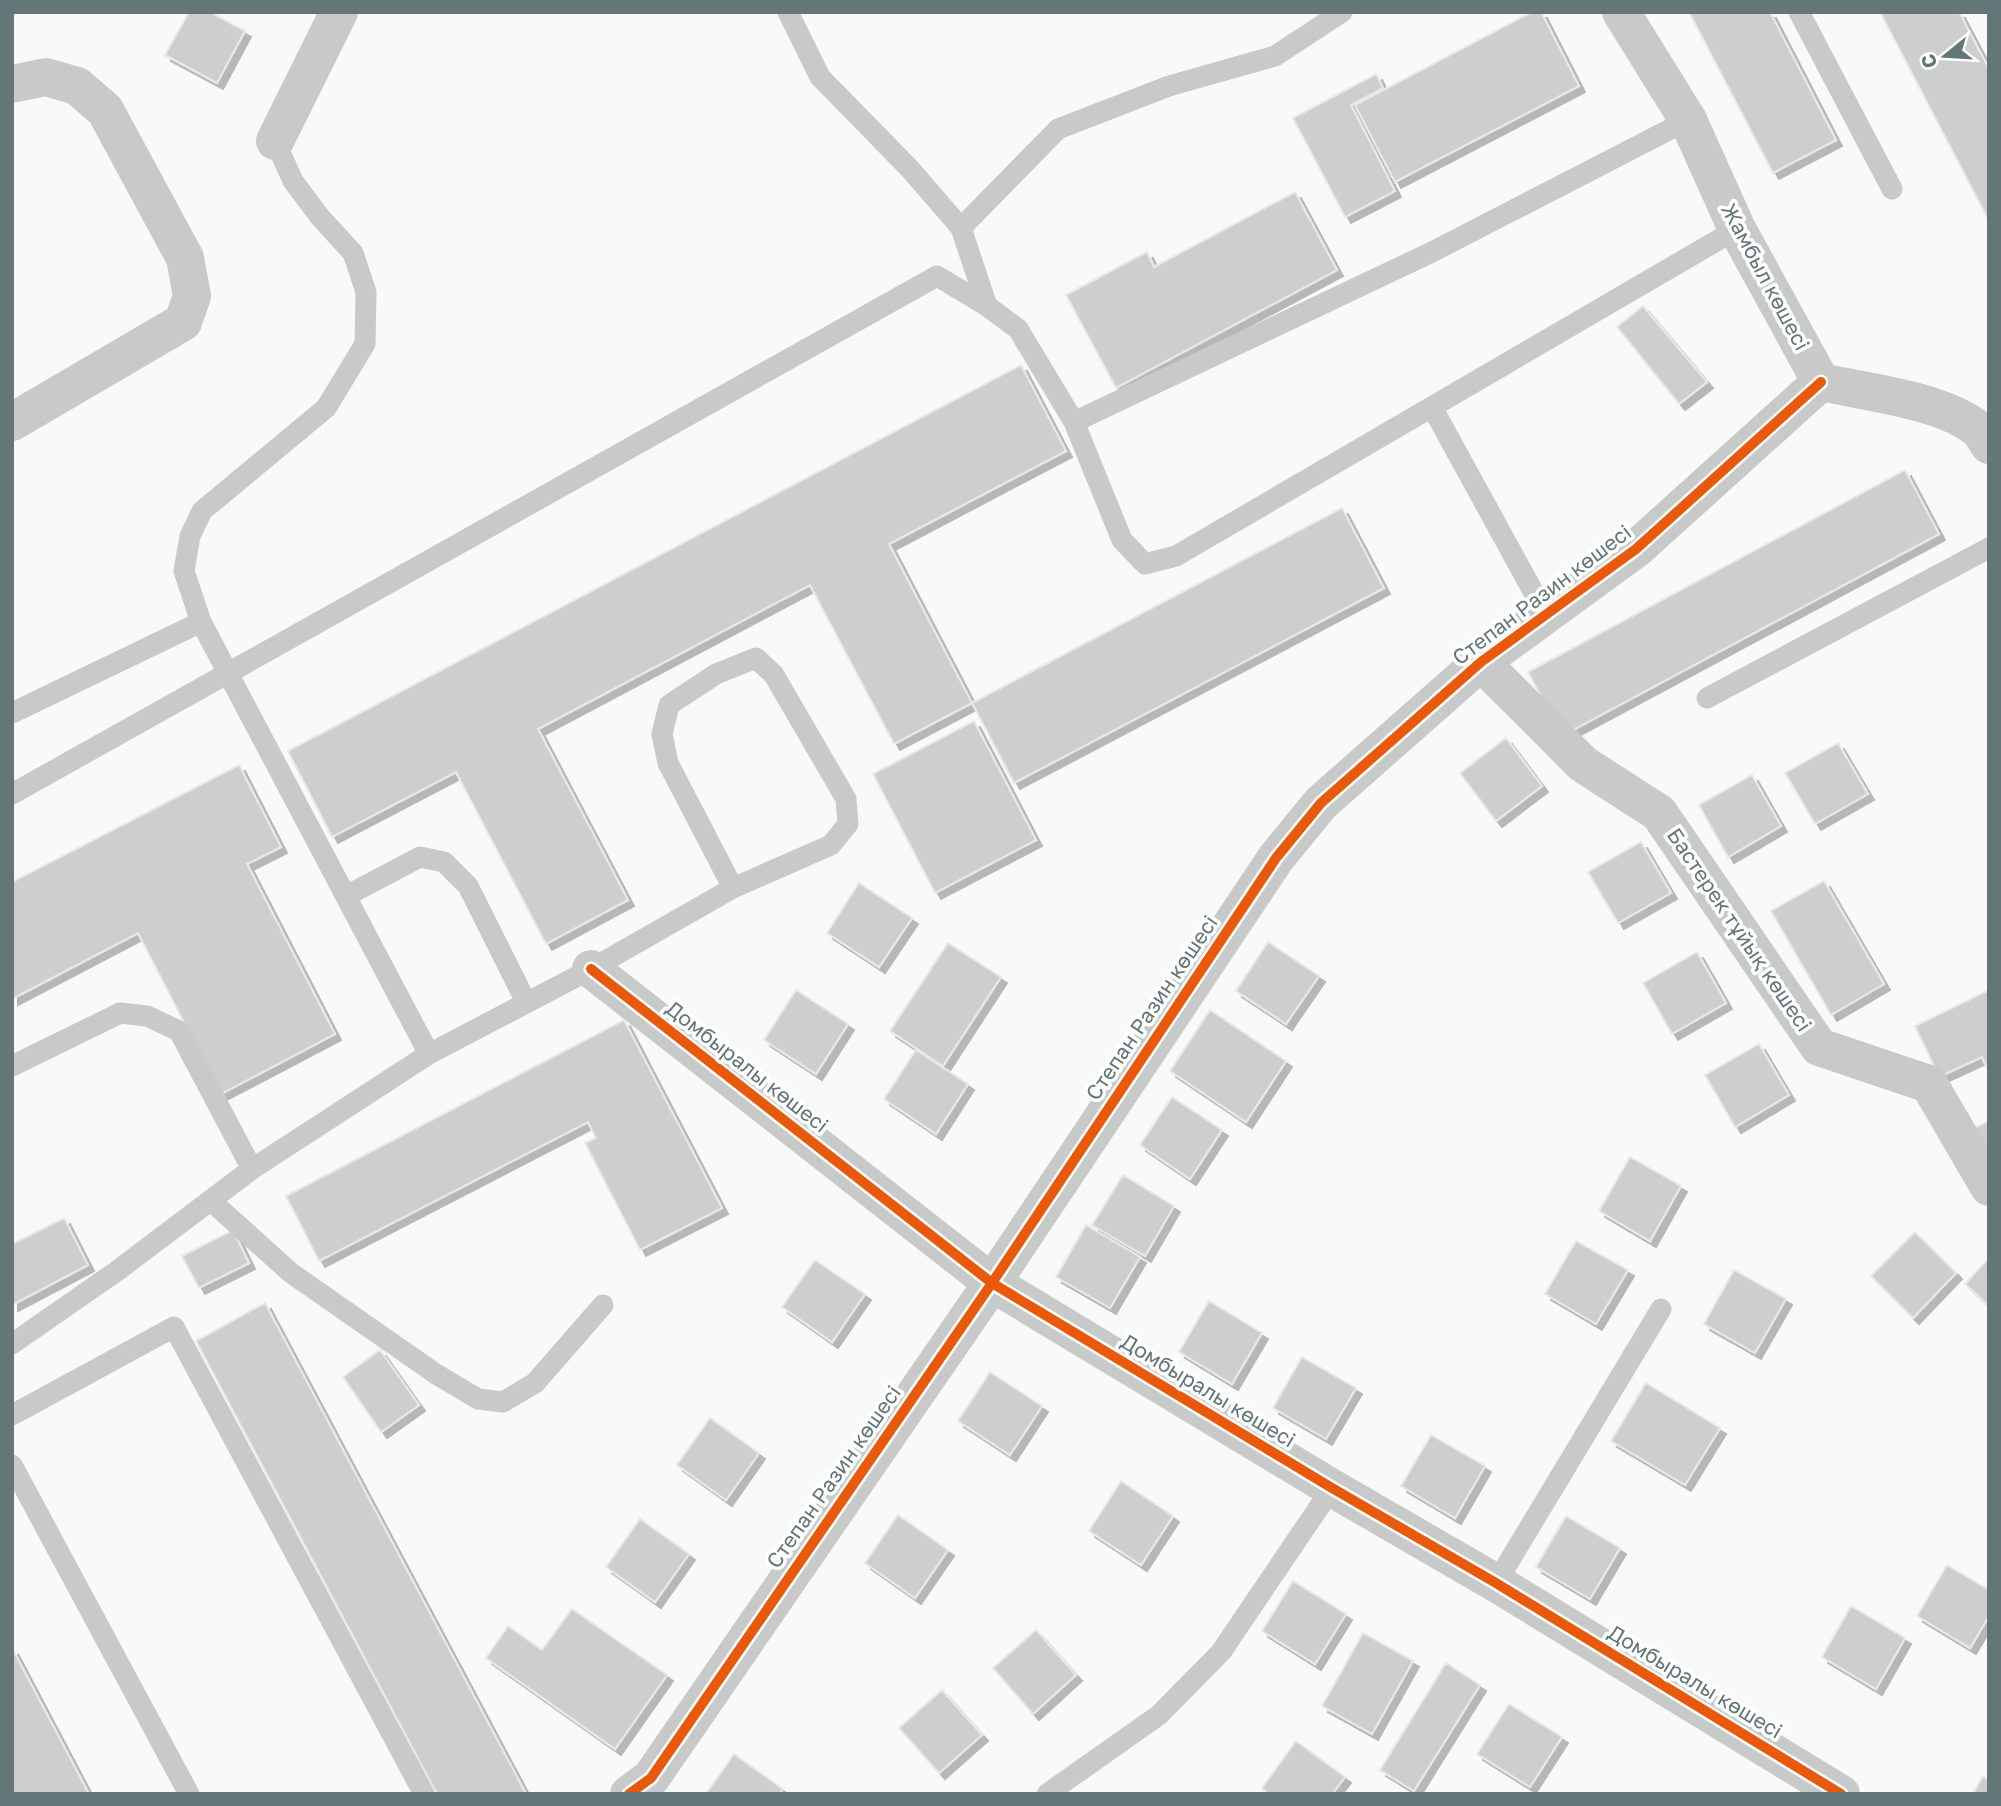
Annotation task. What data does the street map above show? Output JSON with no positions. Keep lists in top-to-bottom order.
{
  "streets": {
    "street": [
      "Жамбыл көшесі",
      "Степан Разин көшесі",
      "Бастерек тұйық көшесі",
      "Домбыралы көшесі"
    ]
  },
  "crossings": [
    ["Жамбыл көшесі", "Степан Разин көшесі"],
    ["Степан Разин көшесі", "Бастерек тұйық көшесі"],
    ["Степан Разин көшесі", "Домбыралы көшесі"]
  ],
  "north": "left"
}
